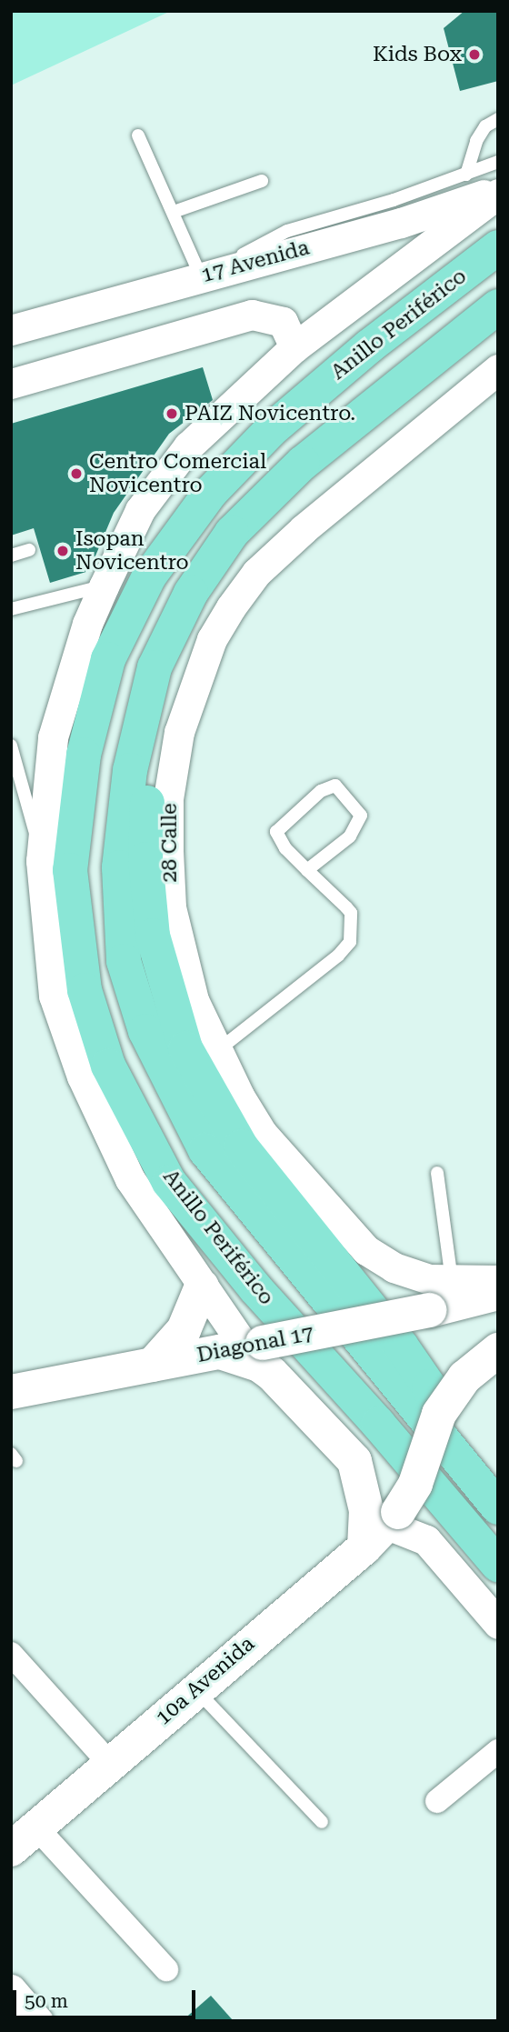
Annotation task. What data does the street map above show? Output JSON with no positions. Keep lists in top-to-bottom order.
{
  "streets": {
    "highway": ["Anillo Periférico"],
    "main road": ["Diagonal 17", "10a Avenida"],
    "street": ["17 Avenida", "28 Calle"]
  },
  "crossings": [
    ["17 Avenida", "Anillo Periférico"],
    ["Anillo Periférico", "Diagonal 17"]
  ],
  "places": [
    "Kids Box",
    "PAIZ Novicentro.",
    "Centro Comercial Novicentro",
    "Isopan Novicentro"
  ],
  "scale_bar": "50 m"
}
